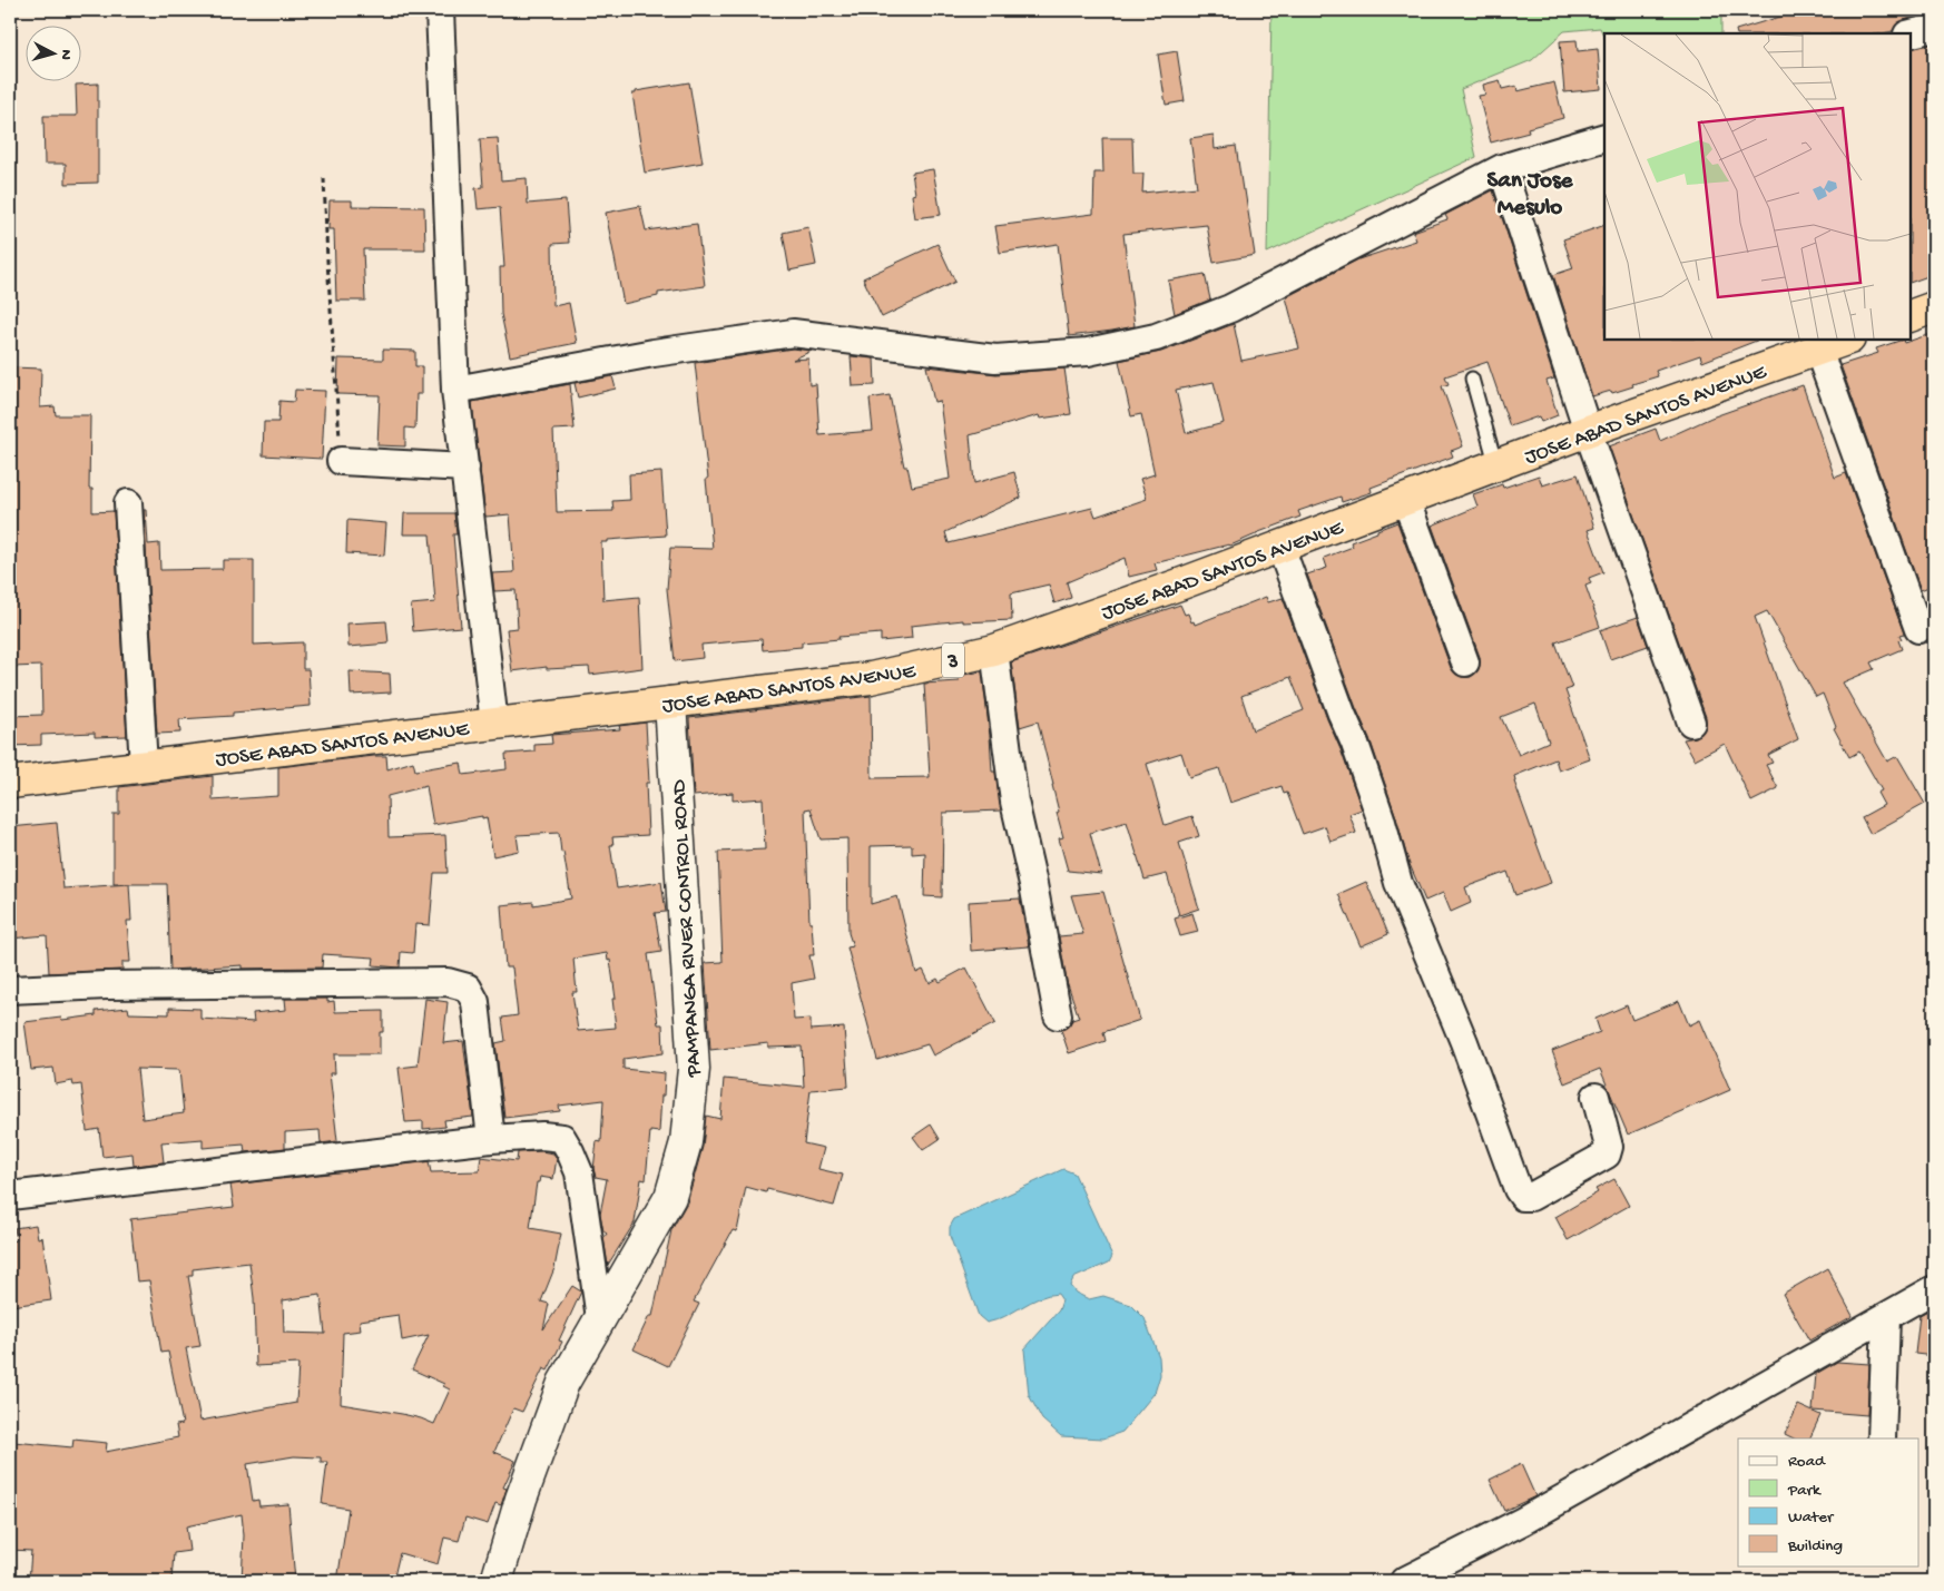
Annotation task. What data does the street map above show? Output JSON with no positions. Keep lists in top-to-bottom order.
{
  "streets": {
    "highway": ["JOSE ABAD SANTOS AVENUE", "3"],
    "main road": ["PAMPANGA RIVER CONTROL ROAD"]
  },
  "crossings": [
    ["JOSE ABAD SANTOS AVENUE", "PAMPANGA RIVER CONTROL ROAD"]
  ],
  "districts": ["San Jose Mesulo"],
  "legend": [
    "Road",
    "Park",
    "Water",
    "Building"
  ],
  "north": "right"
}
